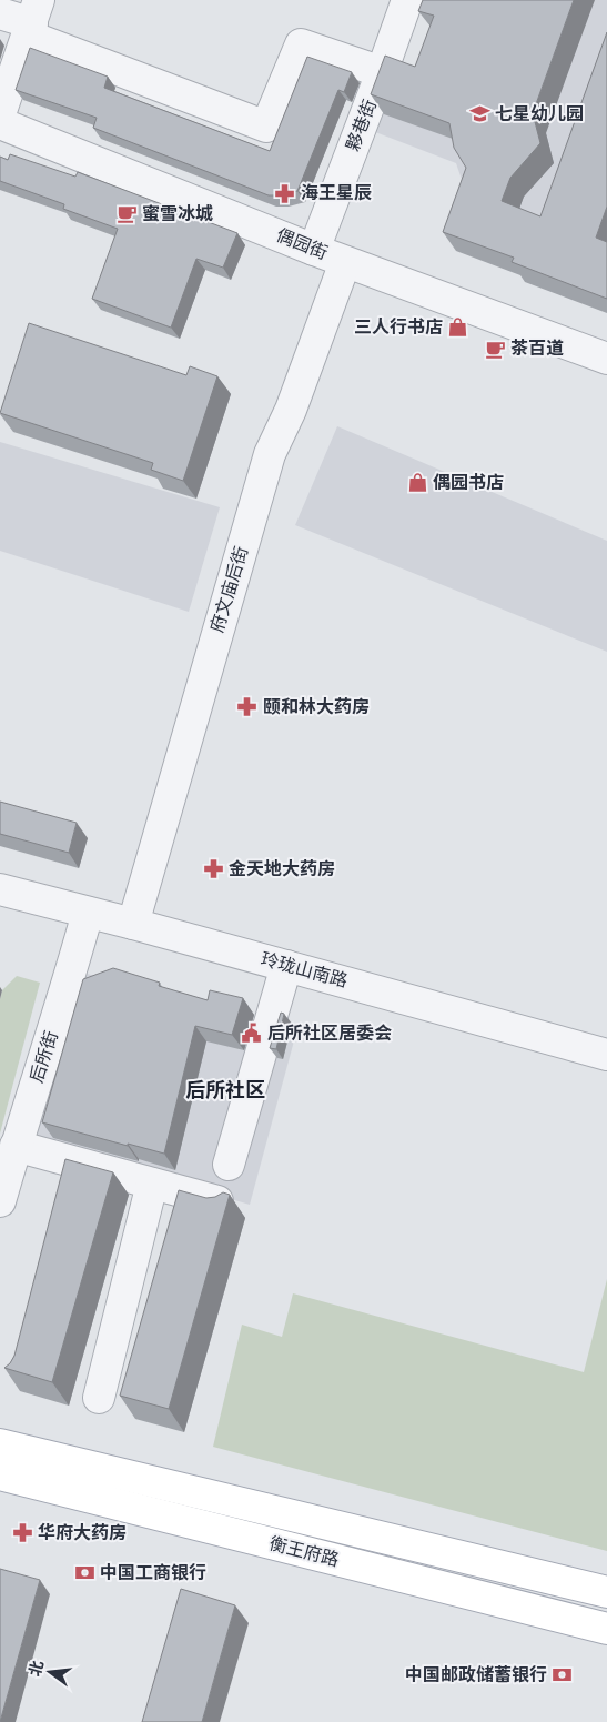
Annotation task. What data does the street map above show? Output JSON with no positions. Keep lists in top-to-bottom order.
{
  "streets": {
    "main road": ["衡王府路"],
    "street": [
      "夥巷街",
      "偶园街",
      "府文庙后街",
      "玲珑山南路",
      "后所街"
    ]
  },
  "crossings": [
    ["夥巷街", "偶园街"],
    ["偶园街", "府文庙后街"],
    ["府文庙后街", "玲珑山南路"],
    ["玲珑山南路", "后所街"]
  ],
  "districts": ["后所社区"],
  "places": {
    "school or university": ["七星幼儿园"],
    "pharmacy": [
      "海王星辰",
      "颐和林大药房",
      "金天地大药房",
      "华府大药房"
    ],
    "cafe": ["蜜雪冰城", "茶百道"],
    "shop": ["三人行书店", "偶园书店"],
    "public building": ["后所社区居委会"],
    "bank": ["中国工商银行", "中国邮政储蓄银行"]
  },
  "north": "left"
}
